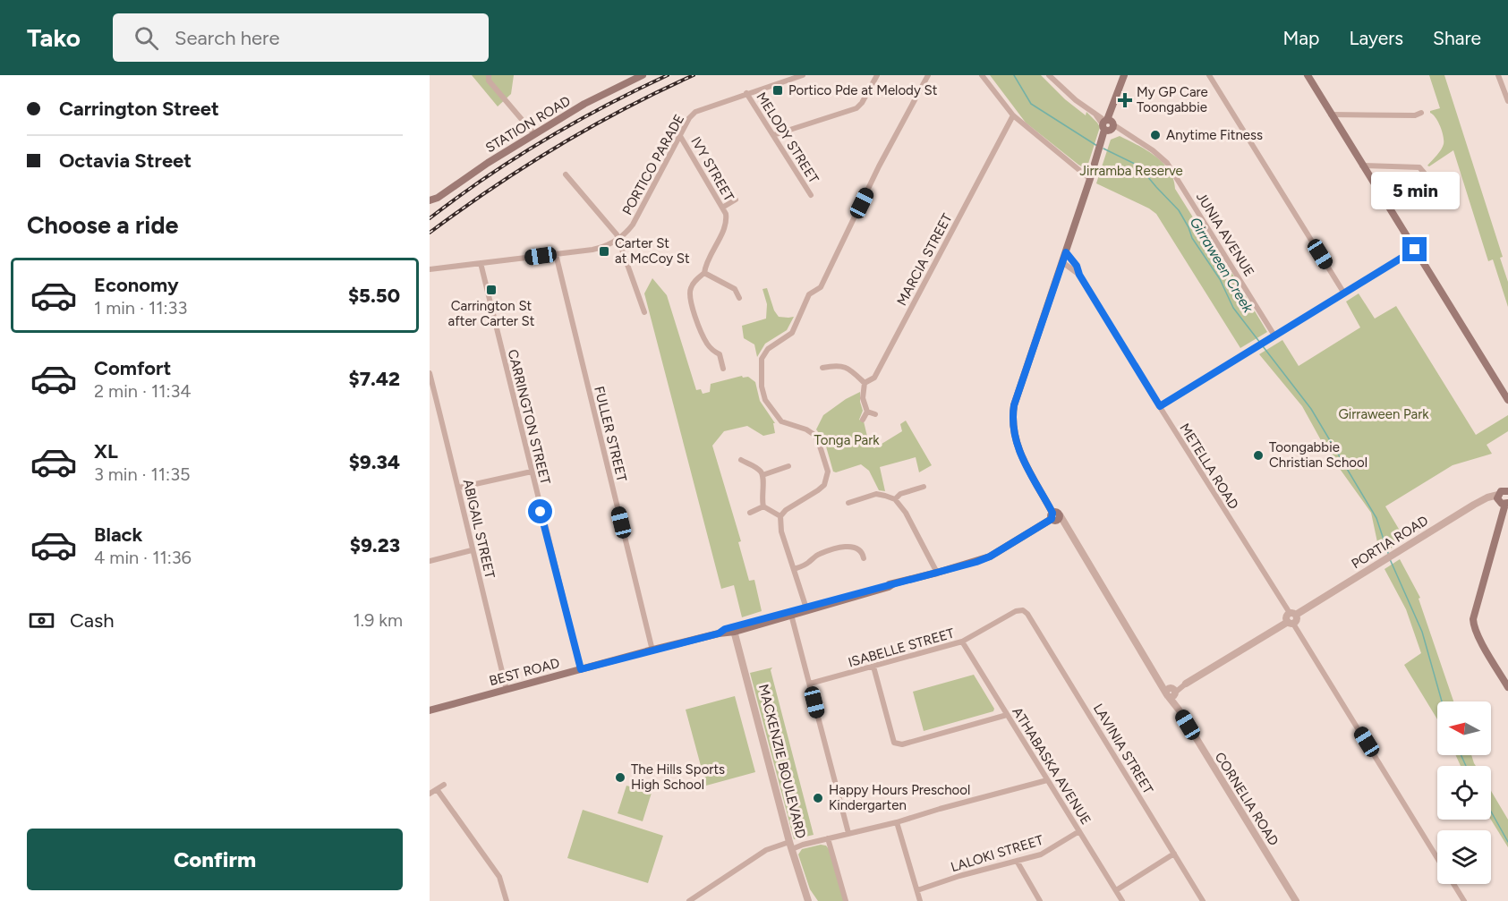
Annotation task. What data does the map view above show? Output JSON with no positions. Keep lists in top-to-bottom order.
{
  "streets": {
    "main road": ["STATION ROAD", "BEST ROAD", "CORNELIA ROAD"],
    "street": [
      "MELODY STREET",
      "PORTICO PARADE",
      "IVY STREET",
      "JUNIA AVENUE",
      "MARCIA STREET",
      "CARRINGTON STREET",
      "FULLER STREET",
      "METELLA ROAD",
      "ABIGAIL STREET",
      "PORTIA ROAD",
      "ISABELLE STREET",
      "LAVINIA STREET",
      "MACKENZIE BOULEVARD",
      "ATHABASKA AVENUE",
      "LALOKI STREET"
    ]
  },
  "crossings": [
    ["MELODY STREET", "PORTICO PARADE"],
    ["PORTICO PARADE", "IVY STREET"],
    ["JUNIA AVENUE", "CORNELIA ROAD"],
    ["CARRINGTON STREET", "BEST ROAD"],
    ["FULLER STREET", "BEST ROAD"],
    ["METELLA ROAD", "PORTIA ROAD"],
    ["METELLA ROAD", "CORNELIA ROAD"],
    ["ABIGAIL STREET", "BEST ROAD"],
    ["ISABELLE STREET", "LAVINIA STREET"],
    ["ISABELLE STREET", "ATHABASKA AVENUE"],
    ["BEST ROAD", "MACKENZIE BOULEVARD"],
    ["BEST ROAD", "CORNELIA ROAD"],
    ["ATHABASKA AVENUE", "LALOKI STREET"]
  ],
  "water": ["Girraween Creek"],
  "parks": ["Jirramba Reserve", "Girraween Park", "Tonga Park"],
  "places": {
    "transit": ["Portico Pde at Melody St", "Carter St at McCoy St", "Carrington St after Carter St"],
    "health": ["My GP Care Toongabbie"],
    "other": [
      "Anytime Fitness",
      "Toongabbie Christian School",
      "The Hills Sports High School",
      "Happy Hours Preschool Kindergarten"
    ]
  },
  "north": "left",
  "page": {
    "header": "Tako",
    "search": "Search here",
    "nav": ["Map", "Layers", "Share"],
    "banner": ["Carrington Street", "Octavia Street"],
    "bubble": "5 min",
    "heading": "Choose a ride",
    "list": [
      {
        "name": "Economy",
        "note": "1 min · 11:33",
        "value": "$5.50"
      },
      {
        "name": "Comfort",
        "note": "2 min · 11:34",
        "value": "$7.42"
      },
      {
        "name": "XL",
        "note": "3 min · 11:35",
        "value": "$9.34"
      },
      {
        "name": "Black",
        "note": "4 min · 11:36",
        "value": "$9.23"
      }
    ],
    "pay": ["Cash", "1.9 km"],
    "buttons": "Confirm"
  }
}
